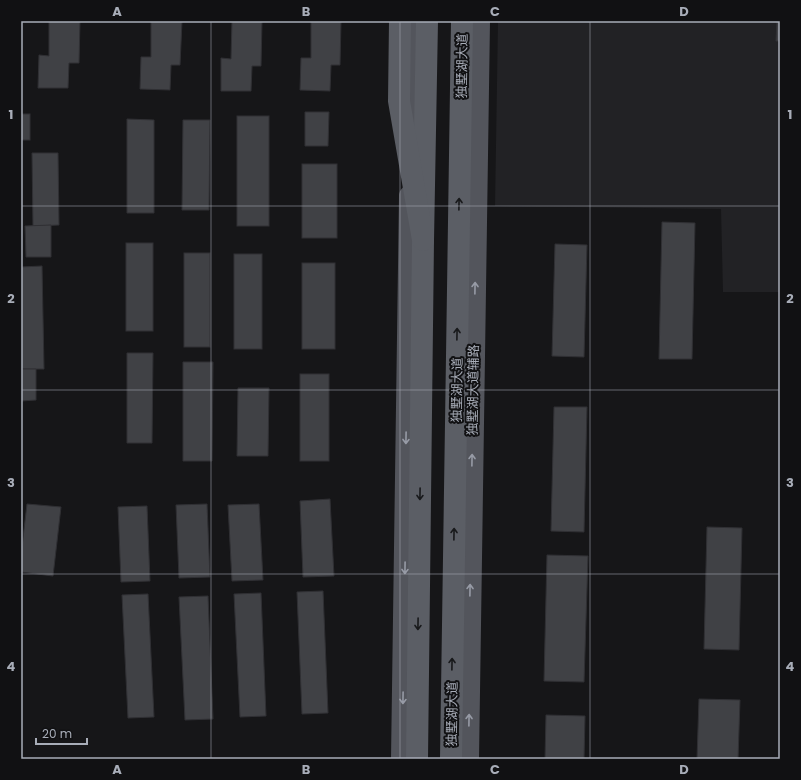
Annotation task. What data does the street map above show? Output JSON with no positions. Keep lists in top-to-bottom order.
{
  "streets": {
    "highway": ["独墅湖大道"],
    "main road": ["独墅湖大道辅路"]
  },
  "scale_bar": "20 m",
  "grid": {
    "columns": [
      "A",
      "B",
      "C",
      "D"
    ],
    "rows": [
      "1",
      "2",
      "3",
      "4"
    ]
  }
}
